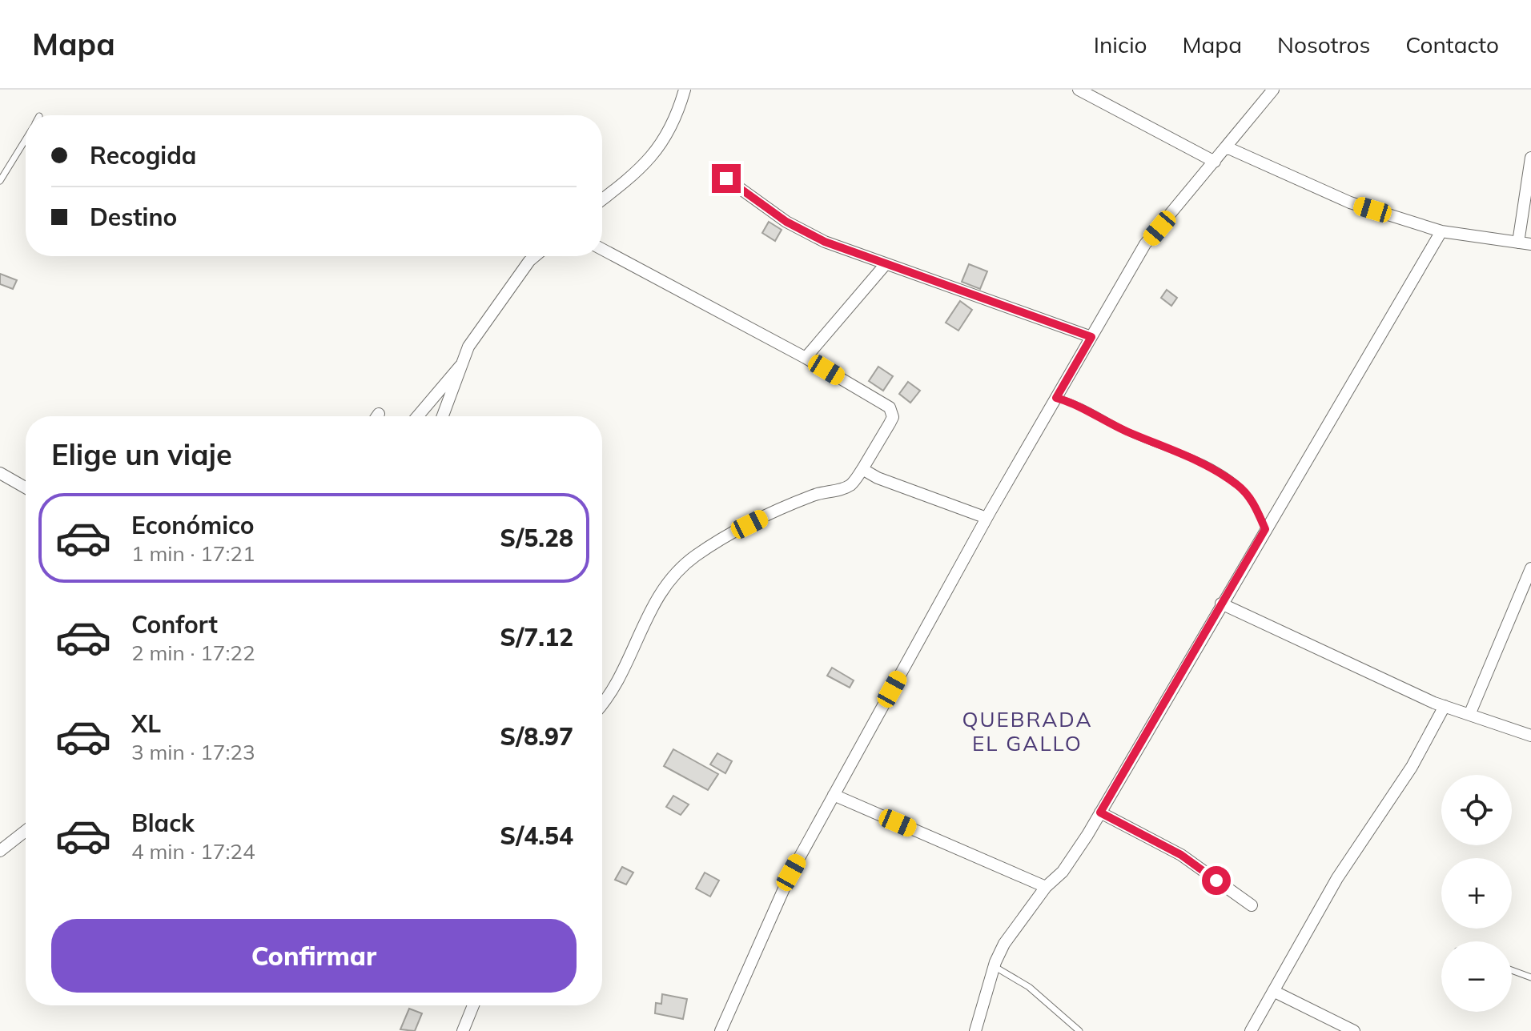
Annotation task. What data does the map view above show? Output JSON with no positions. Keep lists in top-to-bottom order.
{
  "districts": ["QUEBRADA EL GALLO"],
  "page": {
    "header": "Mapa",
    "nav": [
      "Inicio",
      "Mapa",
      "Nosotros",
      "Contacto"
    ],
    "banner": ["Recogida", "Destino"],
    "heading": "Elige un viaje",
    "list": [
      {
        "name": "Económico",
        "note": "1 min · 17:21",
        "value": "S/5.28"
      },
      {
        "name": "Confort",
        "note": "2 min · 17:22",
        "value": "S/7.12"
      },
      {
        "name": "XL",
        "note": "3 min · 17:23",
        "value": "S/8.97"
      },
      {
        "name": "Black",
        "note": "4 min · 17:24",
        "value": "S/4.54"
      }
    ],
    "map_buttons": ["+", "−"],
    "buttons": "Confirmar"
  }
}
